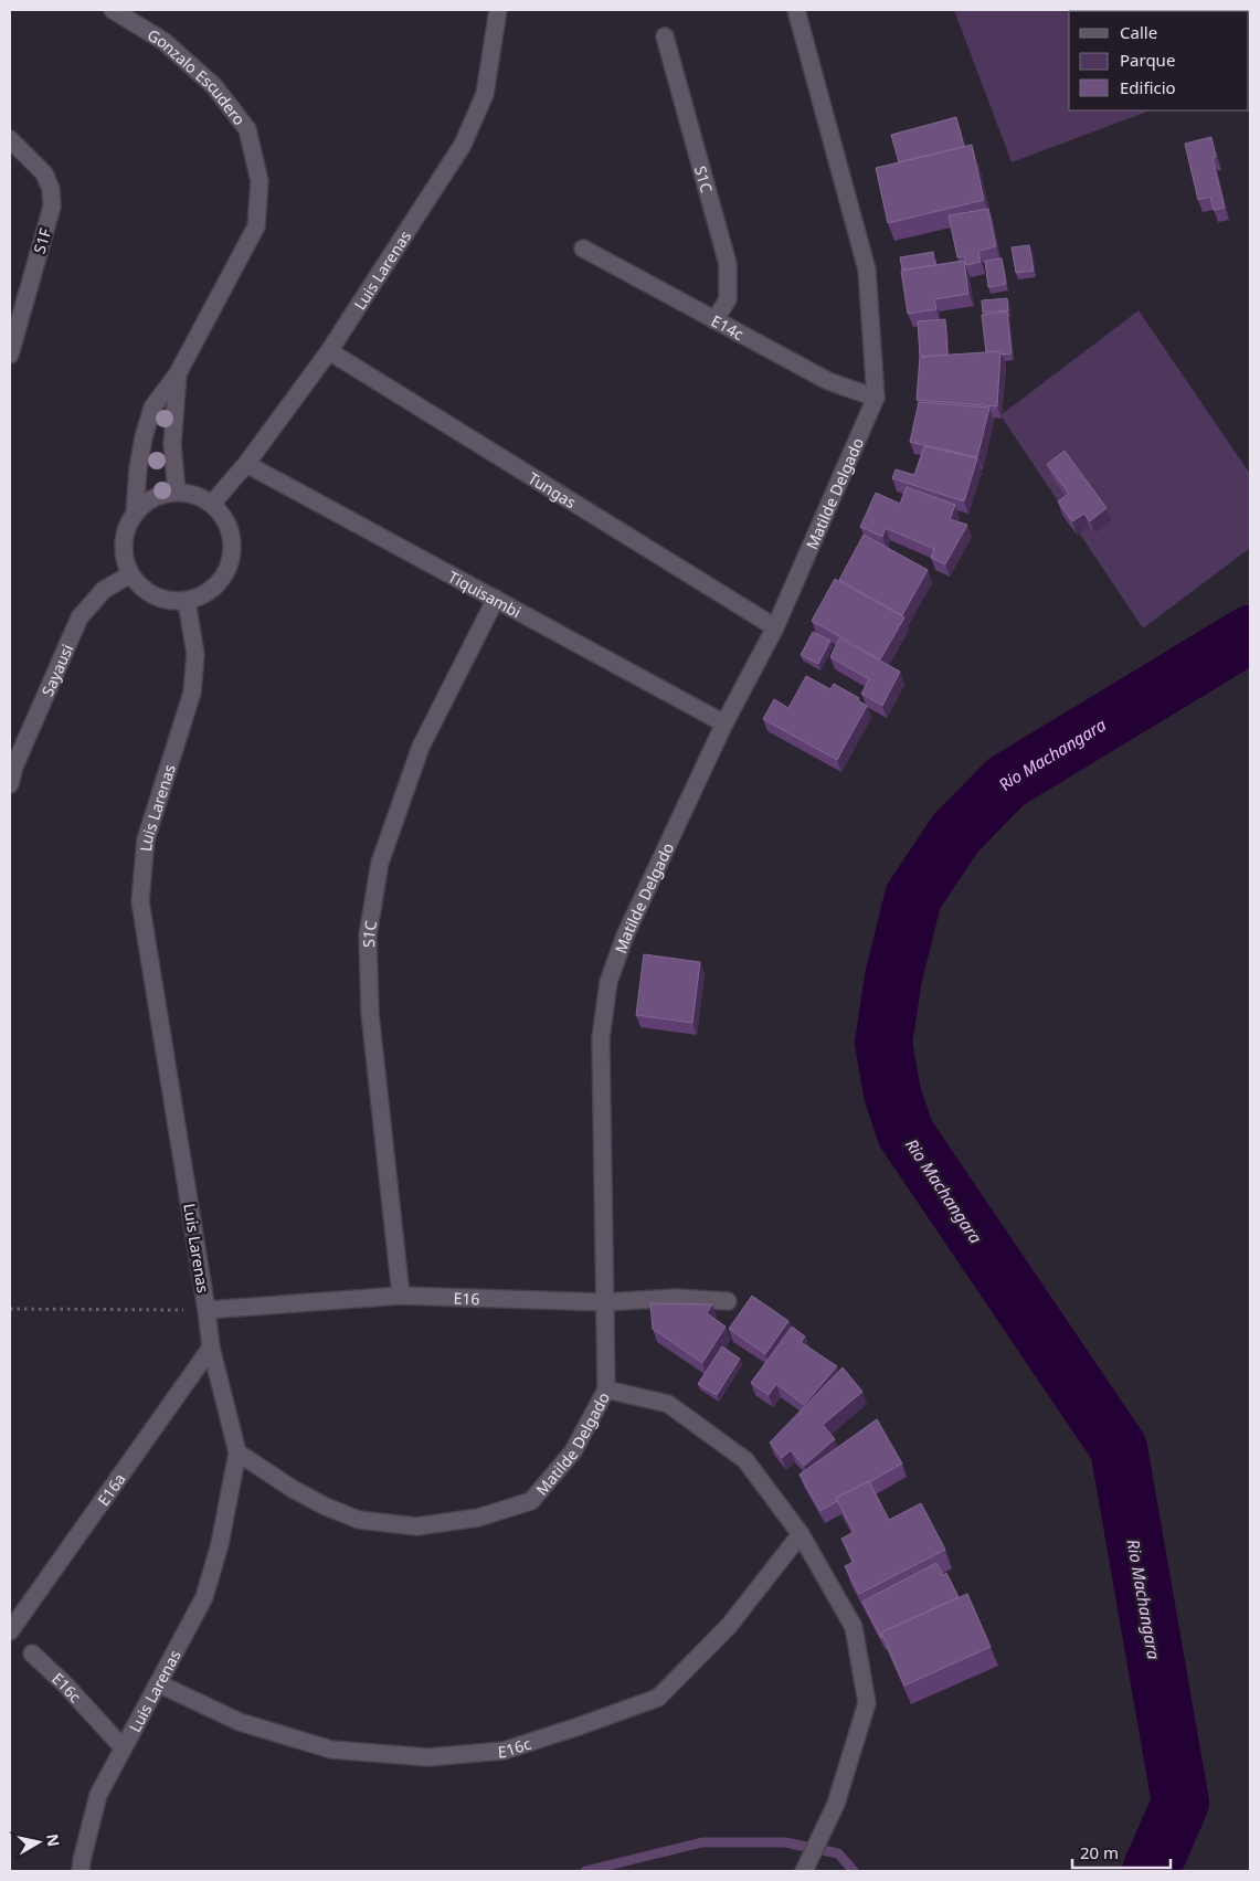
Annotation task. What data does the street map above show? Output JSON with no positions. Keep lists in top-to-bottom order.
{
  "streets": {
    "street": [
      "Gonzalo Escudero",
      "S1C",
      "S1F",
      "Luis Larenas",
      "E14c",
      "Tungas",
      "Matilde Delgado",
      "Tiquisambi",
      "Sayausi",
      "E16",
      "E16a",
      "E16c"
    ]
  },
  "crossings": [
    ["Gonzalo Escudero", "Luis Larenas"],
    ["Gonzalo Escudero", "Sayausi"],
    ["S1C", "E14c"],
    ["S1C", "Tiquisambi"],
    ["S1C", "E16"],
    ["Luis Larenas", "Tungas"],
    ["Luis Larenas", "Matilde Delgado"],
    ["Luis Larenas", "Tiquisambi"],
    ["Luis Larenas", "Sayausi"],
    ["Luis Larenas", "E16"],
    ["Luis Larenas", "E16a"],
    ["Luis Larenas", "E16c"],
    ["E14c", "Matilde Delgado"],
    ["Tungas", "Matilde Delgado"],
    ["Matilde Delgado", "Tiquisambi"],
    ["Matilde Delgado", "E16"]
  ],
  "water": ["Rio Machangara"],
  "legend": ["Calle", "Parque", "Edificio"],
  "scale_bar": "20 m",
  "north": "right"
}
